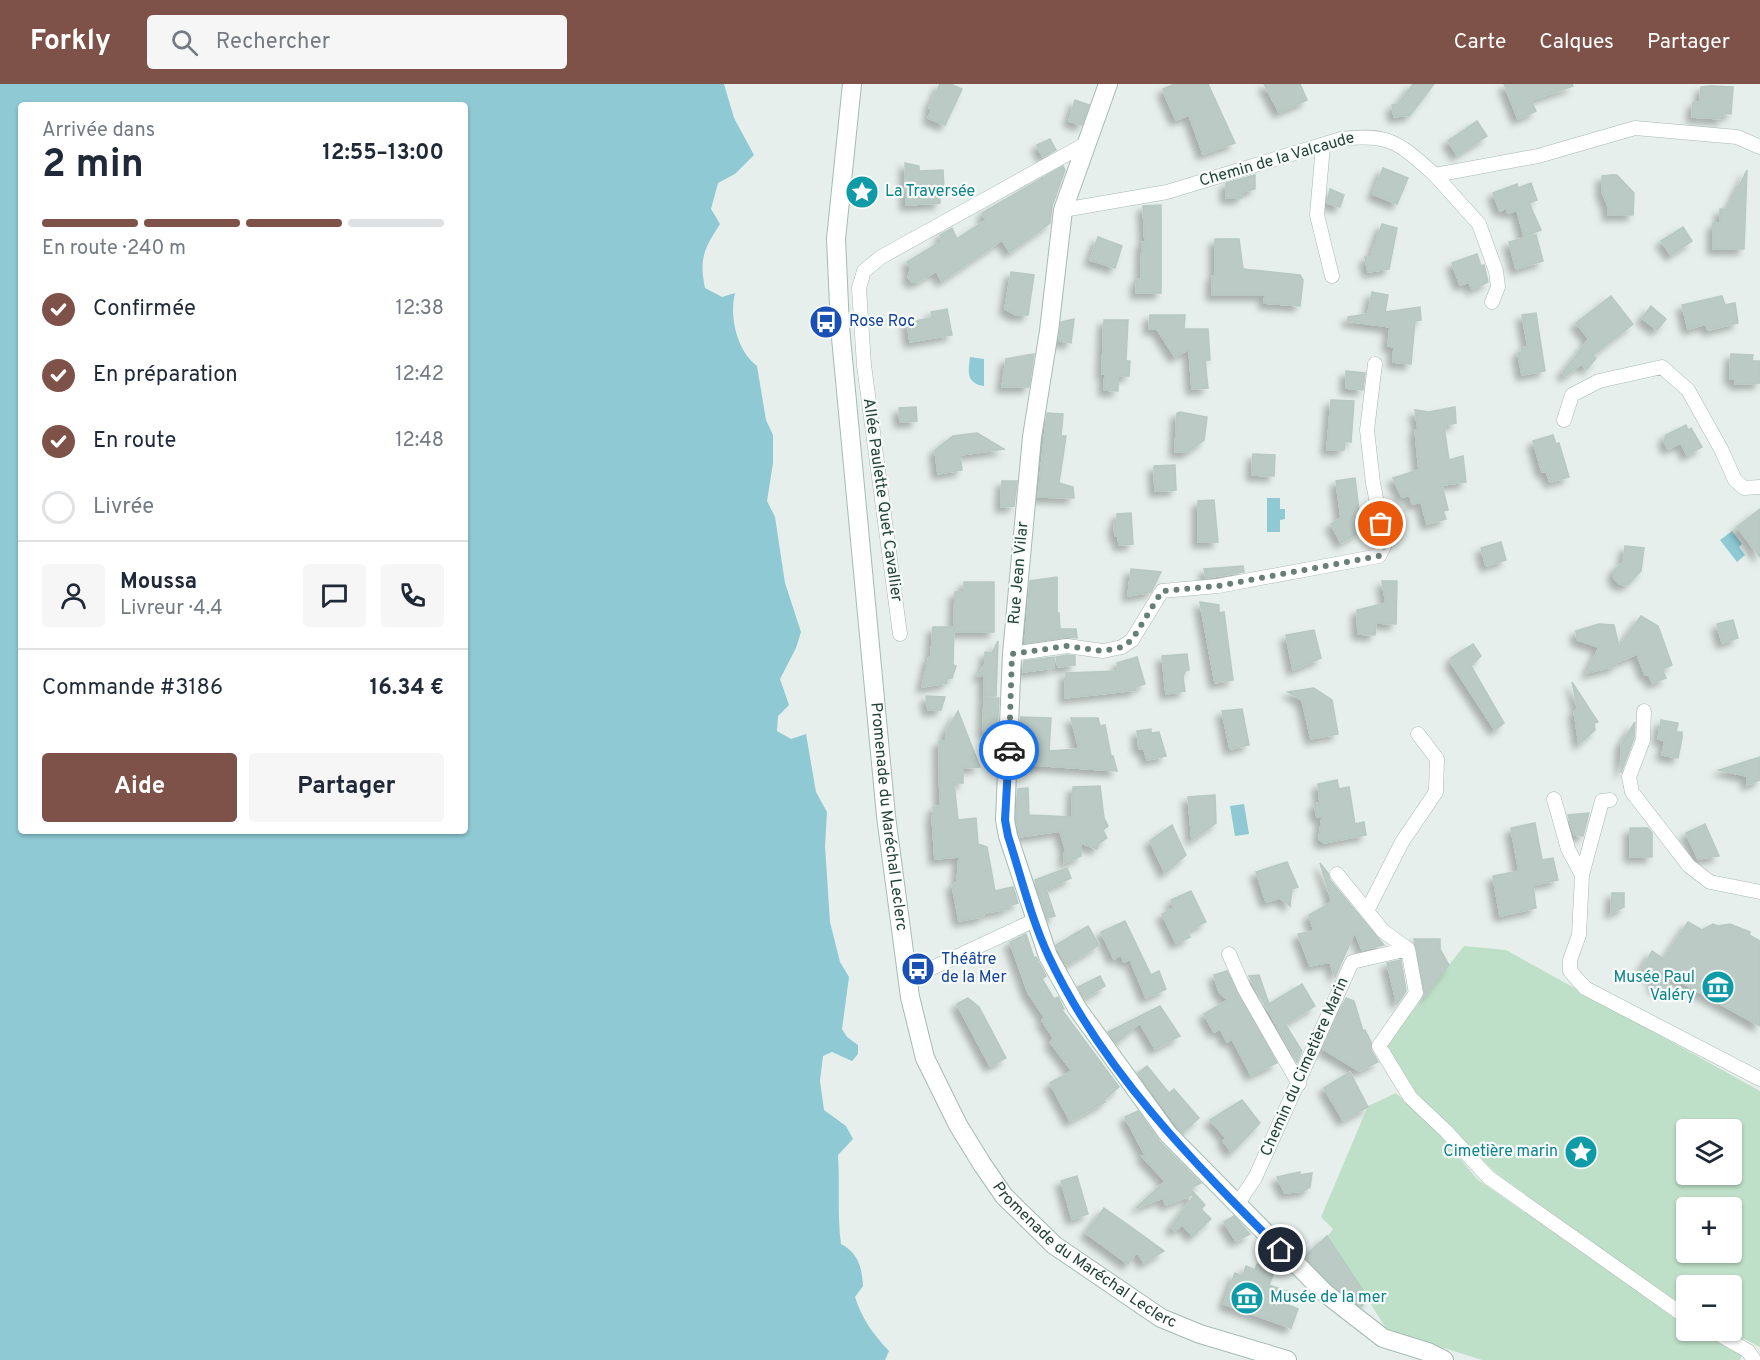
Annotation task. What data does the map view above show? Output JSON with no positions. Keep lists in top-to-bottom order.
{
  "streets": {
    "street": [
      "Chemin de la Valcaude",
      "Allée Paulette Quet Cavallier",
      "Rue Jean Vilar",
      "Promenade du Maréchal Leclerc",
      "Chemin du Cimetière Marin"
    ]
  },
  "crossings": [
    ["Chemin de la Valcaude", "Rue Jean Vilar"],
    ["Allée Paulette Quet Cavallier", "Rue Jean Vilar"],
    ["Rue Jean Vilar", "Chemin du Cimetière Marin"]
  ],
  "places": {
    "place": ["La Traversée", "Cimetière marin"],
    "bus stop": ["Rose Roc", "Théâtre de la Mer"],
    "museum": ["Musée Paul Valéry", "Musée de la mer"]
  },
  "page": {
    "header": "Forkly",
    "search": "Rechercher",
    "nav": ["Carte", "Calques", "Partager"],
    "heading": ["2 min", "Arrivée dans", "12:55–13:00"],
    "panel": [
      "Moussa",
      "Livreur · 4.4",
      "Commande #3186",
      "16.34 €"
    ],
    "bar": "En route · 240 m",
    "list": [
      ["Confirmée", "12:38"],
      ["En préparation", "12:42"],
      ["En route", "12:48"],
      "Livrée"
    ],
    "buttons": ["Aide", "Partager"],
    "map_buttons": ["+", "−"]
  }
}
